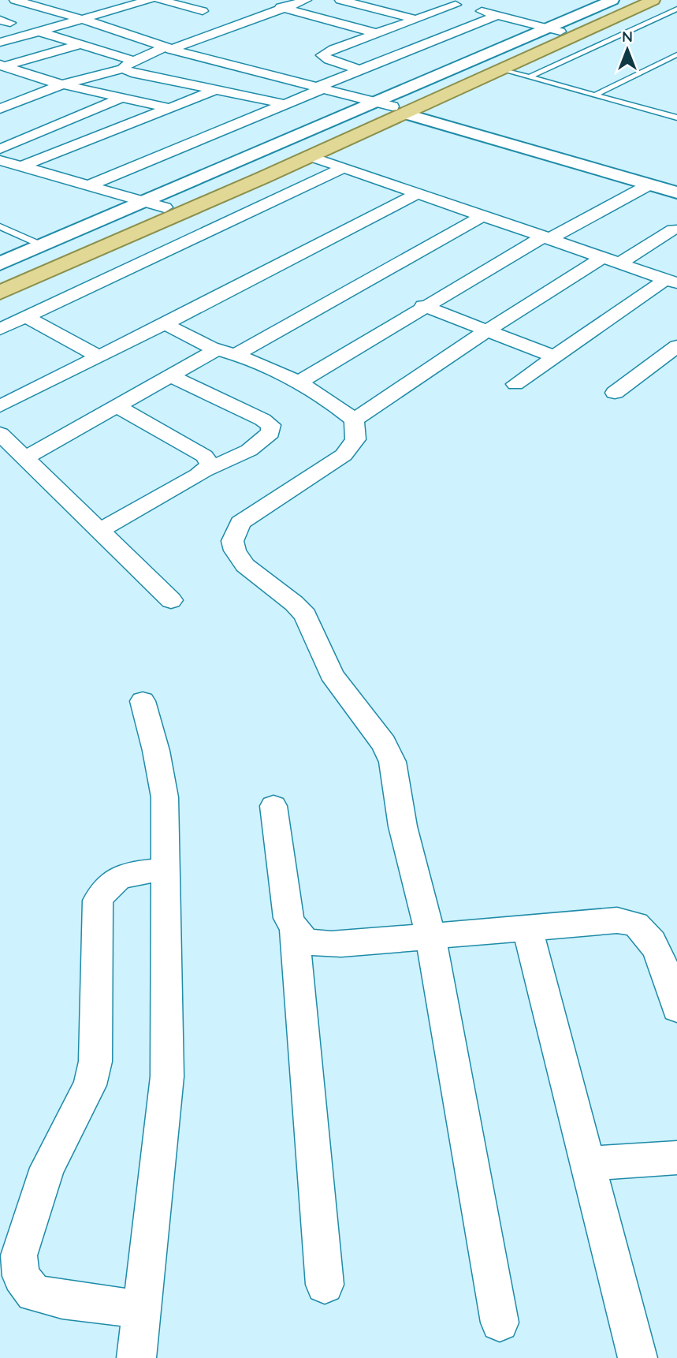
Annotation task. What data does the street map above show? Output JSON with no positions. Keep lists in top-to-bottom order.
{
  "north": "top"
}
